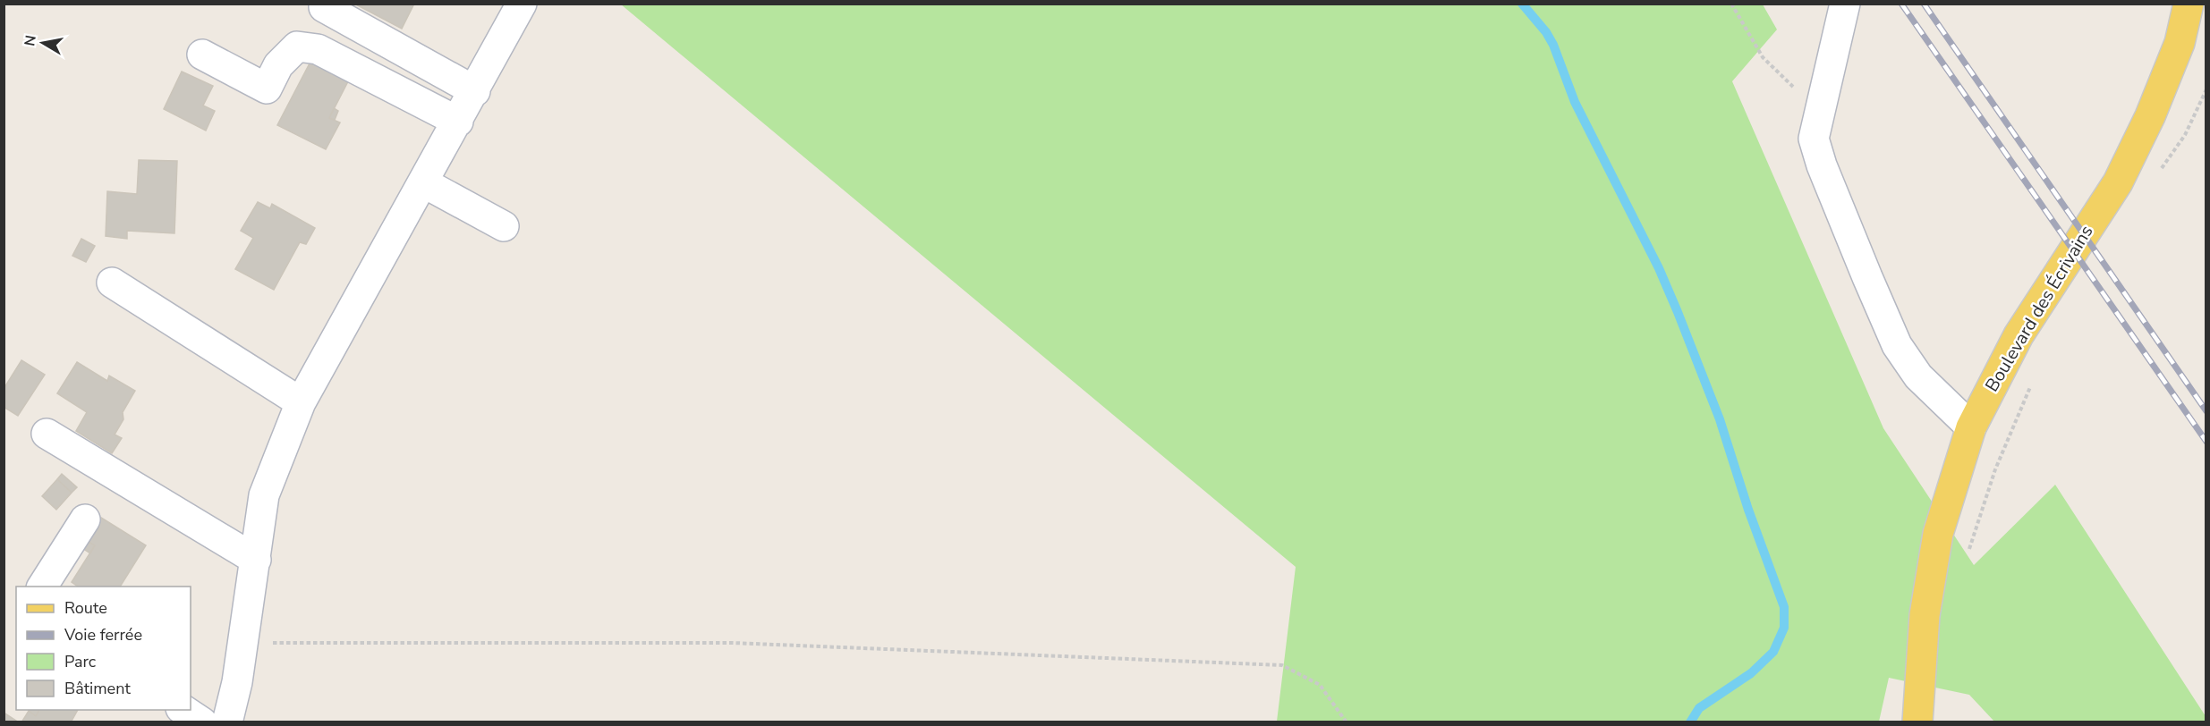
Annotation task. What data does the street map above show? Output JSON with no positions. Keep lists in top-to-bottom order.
{
  "streets": {
    "main road": ["Boulevard des Écrivains"]
  },
  "legend": [
    "Route",
    "Voie ferrée",
    "Parc",
    "Bâtiment"
  ],
  "north": "left"
}
